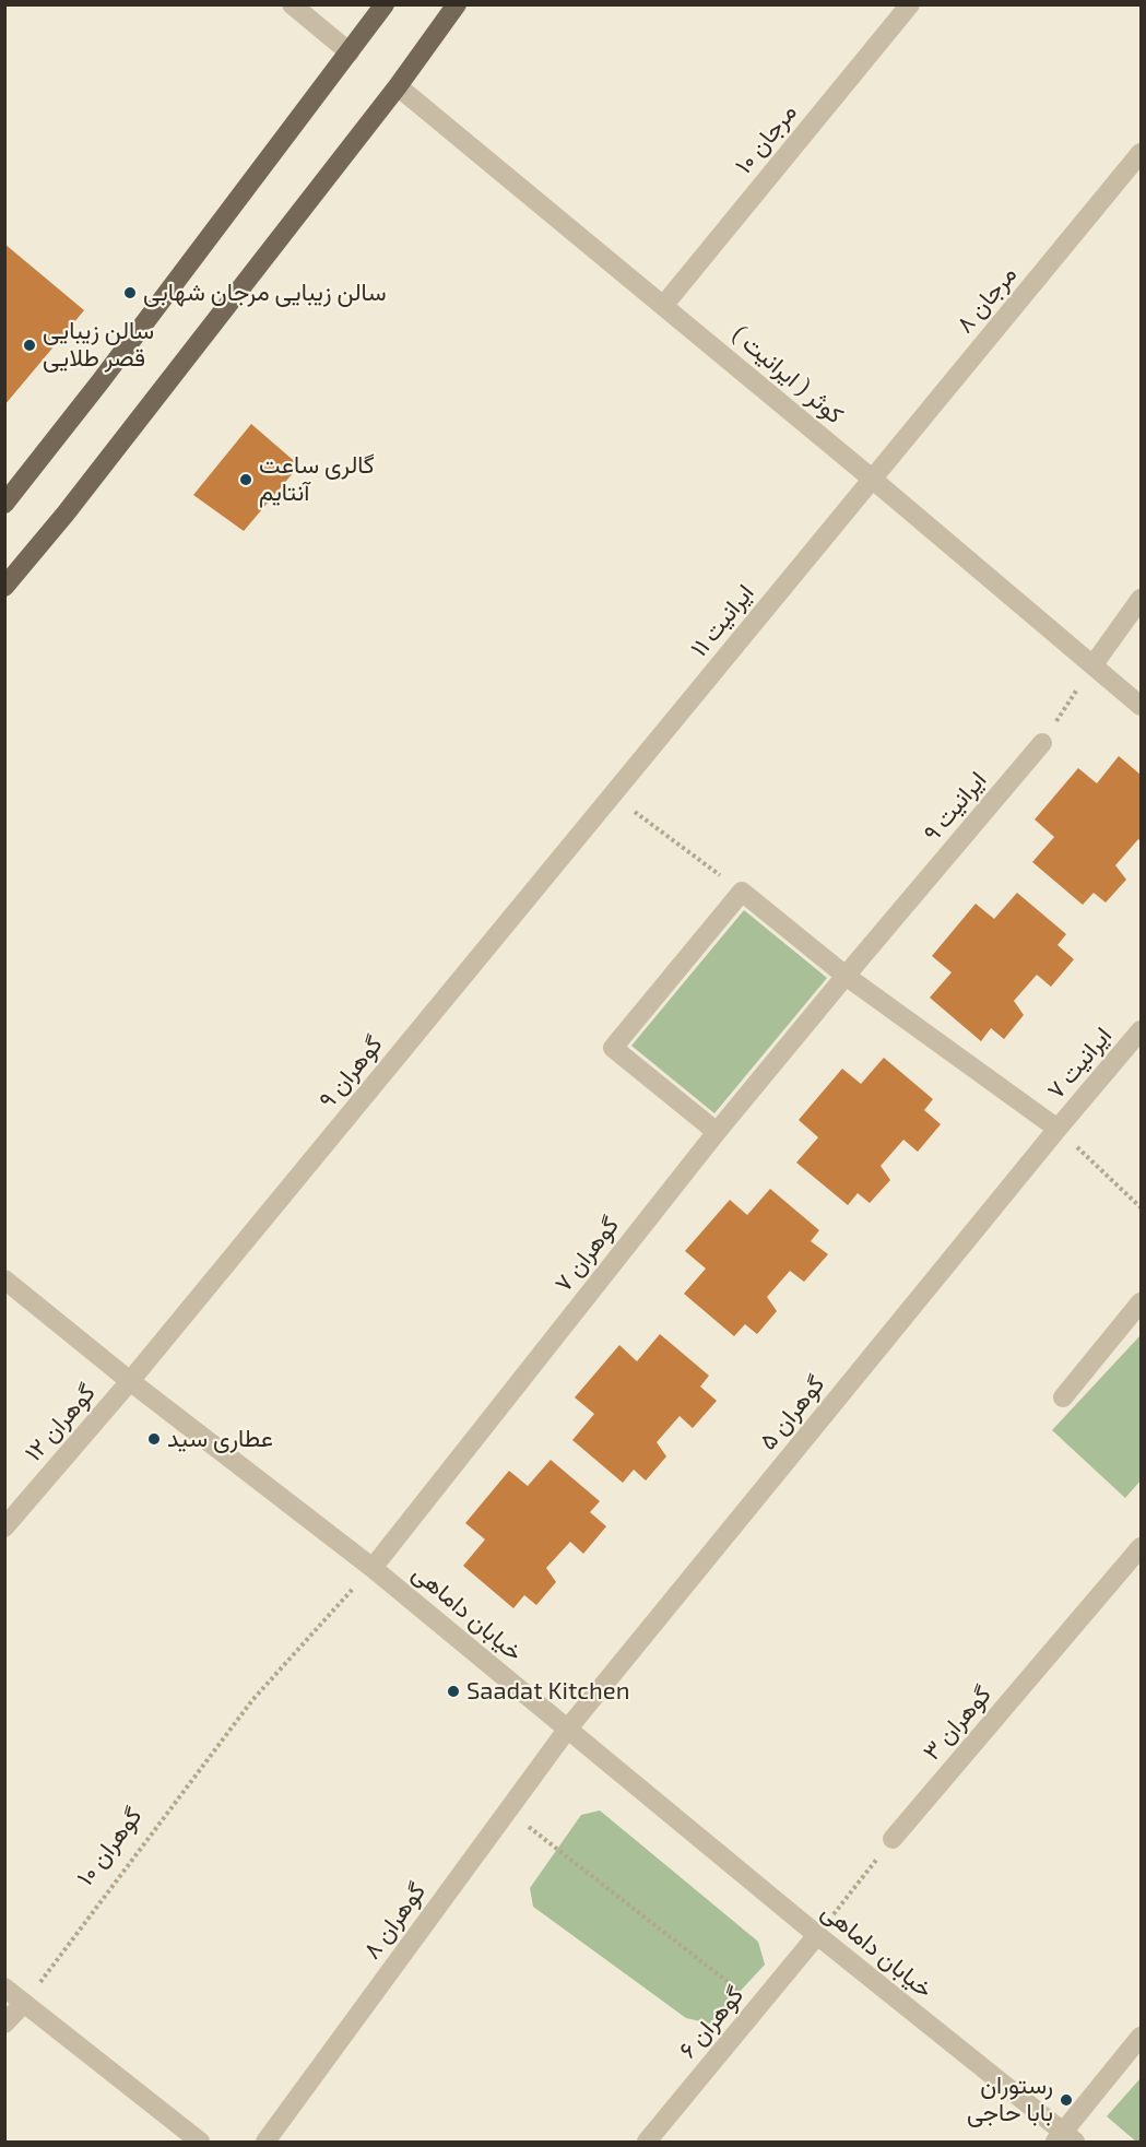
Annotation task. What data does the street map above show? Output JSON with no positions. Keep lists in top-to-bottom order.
{
  "streets": {
    "street": [
      "مرجان ۱۰",
      "مرجان ۸",
      "کوثر ( ایرانیت )",
      "ایرانیت ۱۱",
      "ایرانیت ۹",
      "ایرانیت ۷",
      "گوهران ۹",
      "گوهران ۷",
      "گوهران ۵",
      "گوهران ۱۲",
      "خیابان داماهی",
      "گوهران ۳",
      "گوهران ۸",
      "گوهران ۶"
    ],
    "path": ["گوهران ۱۰"]
  },
  "crossings": [
    ["مرجان ۱۰", "کوثر ( ایرانیت )"],
    ["مرجان ۸", "کوثر ( ایرانیت )"],
    ["مرجان ۸", "ایرانیت ۱۱"],
    ["کوثر ( ایرانیت )", "ایرانیت ۱۱"],
    ["ایرانیت ۱۱", "گوهران ۹"],
    ["ایرانیت ۹", "گوهران ۷"],
    ["ایرانیت ۷", "گوهران ۵"],
    ["گوهران ۹", "گوهران ۱۲"],
    ["گوهران ۹", "خیابان داماهی"],
    ["گوهران ۷", "خیابان داماهی"],
    ["گوهران ۷", "گوهران ۱۰"],
    ["گوهران ۵", "خیابان داماهی"],
    ["گوهران ۵", "گوهران ۸"],
    ["گوهران ۱۲", "خیابان داماهی"],
    ["خیابان داماهی", "گوهران ۱۰"],
    ["خیابان داماهی", "گوهران ۸"],
    ["خیابان داماهی", "گوهران ۶"]
  ],
  "places": [
    "سالن زیبایی مرجان شهابی",
    "سالن زیبایی قصر طلایی",
    "گالری ساعت آنتایم",
    "عطاری سید",
    "Saadat Kitchen",
    "رستوران بابا حاجی"
  ]
}
